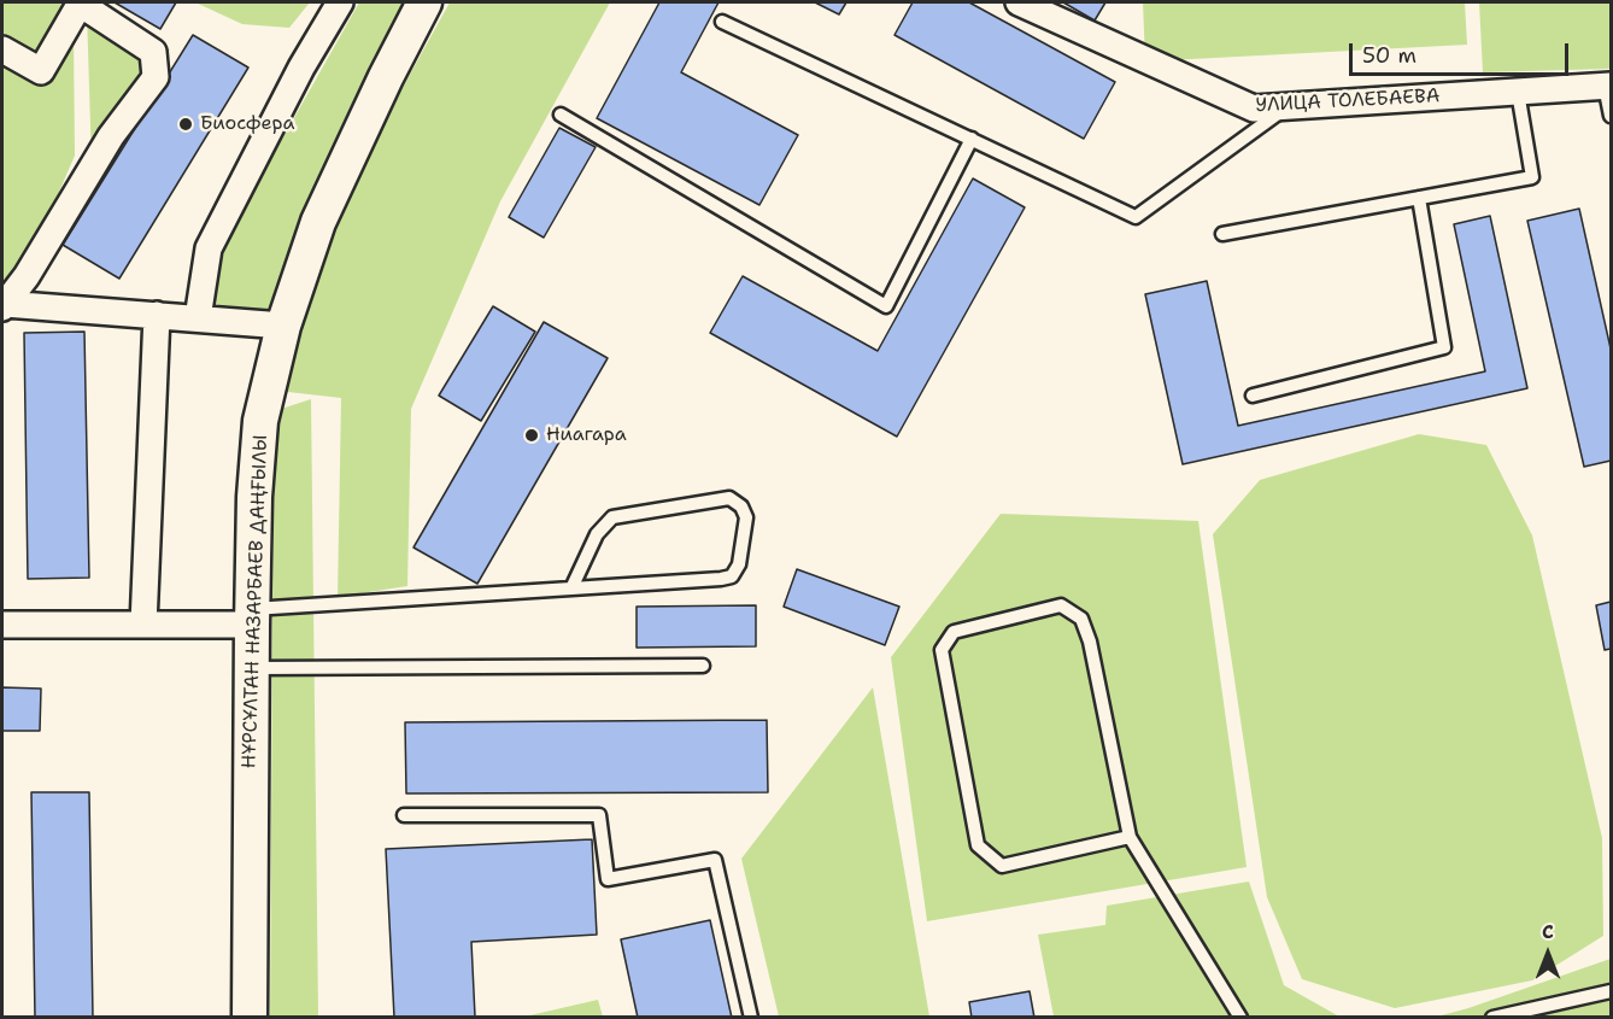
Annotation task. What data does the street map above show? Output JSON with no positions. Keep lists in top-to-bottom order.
{
  "streets": {
    "main road": ["НҰРСҰЛТАН НАЗАРБАЕВ ДАҢҒЫЛЫ"],
    "street": ["УЛИЦА ТОЛЕБАЕВА"]
  },
  "places": ["Биосфера", "Ниагара"],
  "scale_bar": "50 m",
  "north": "top"
}
